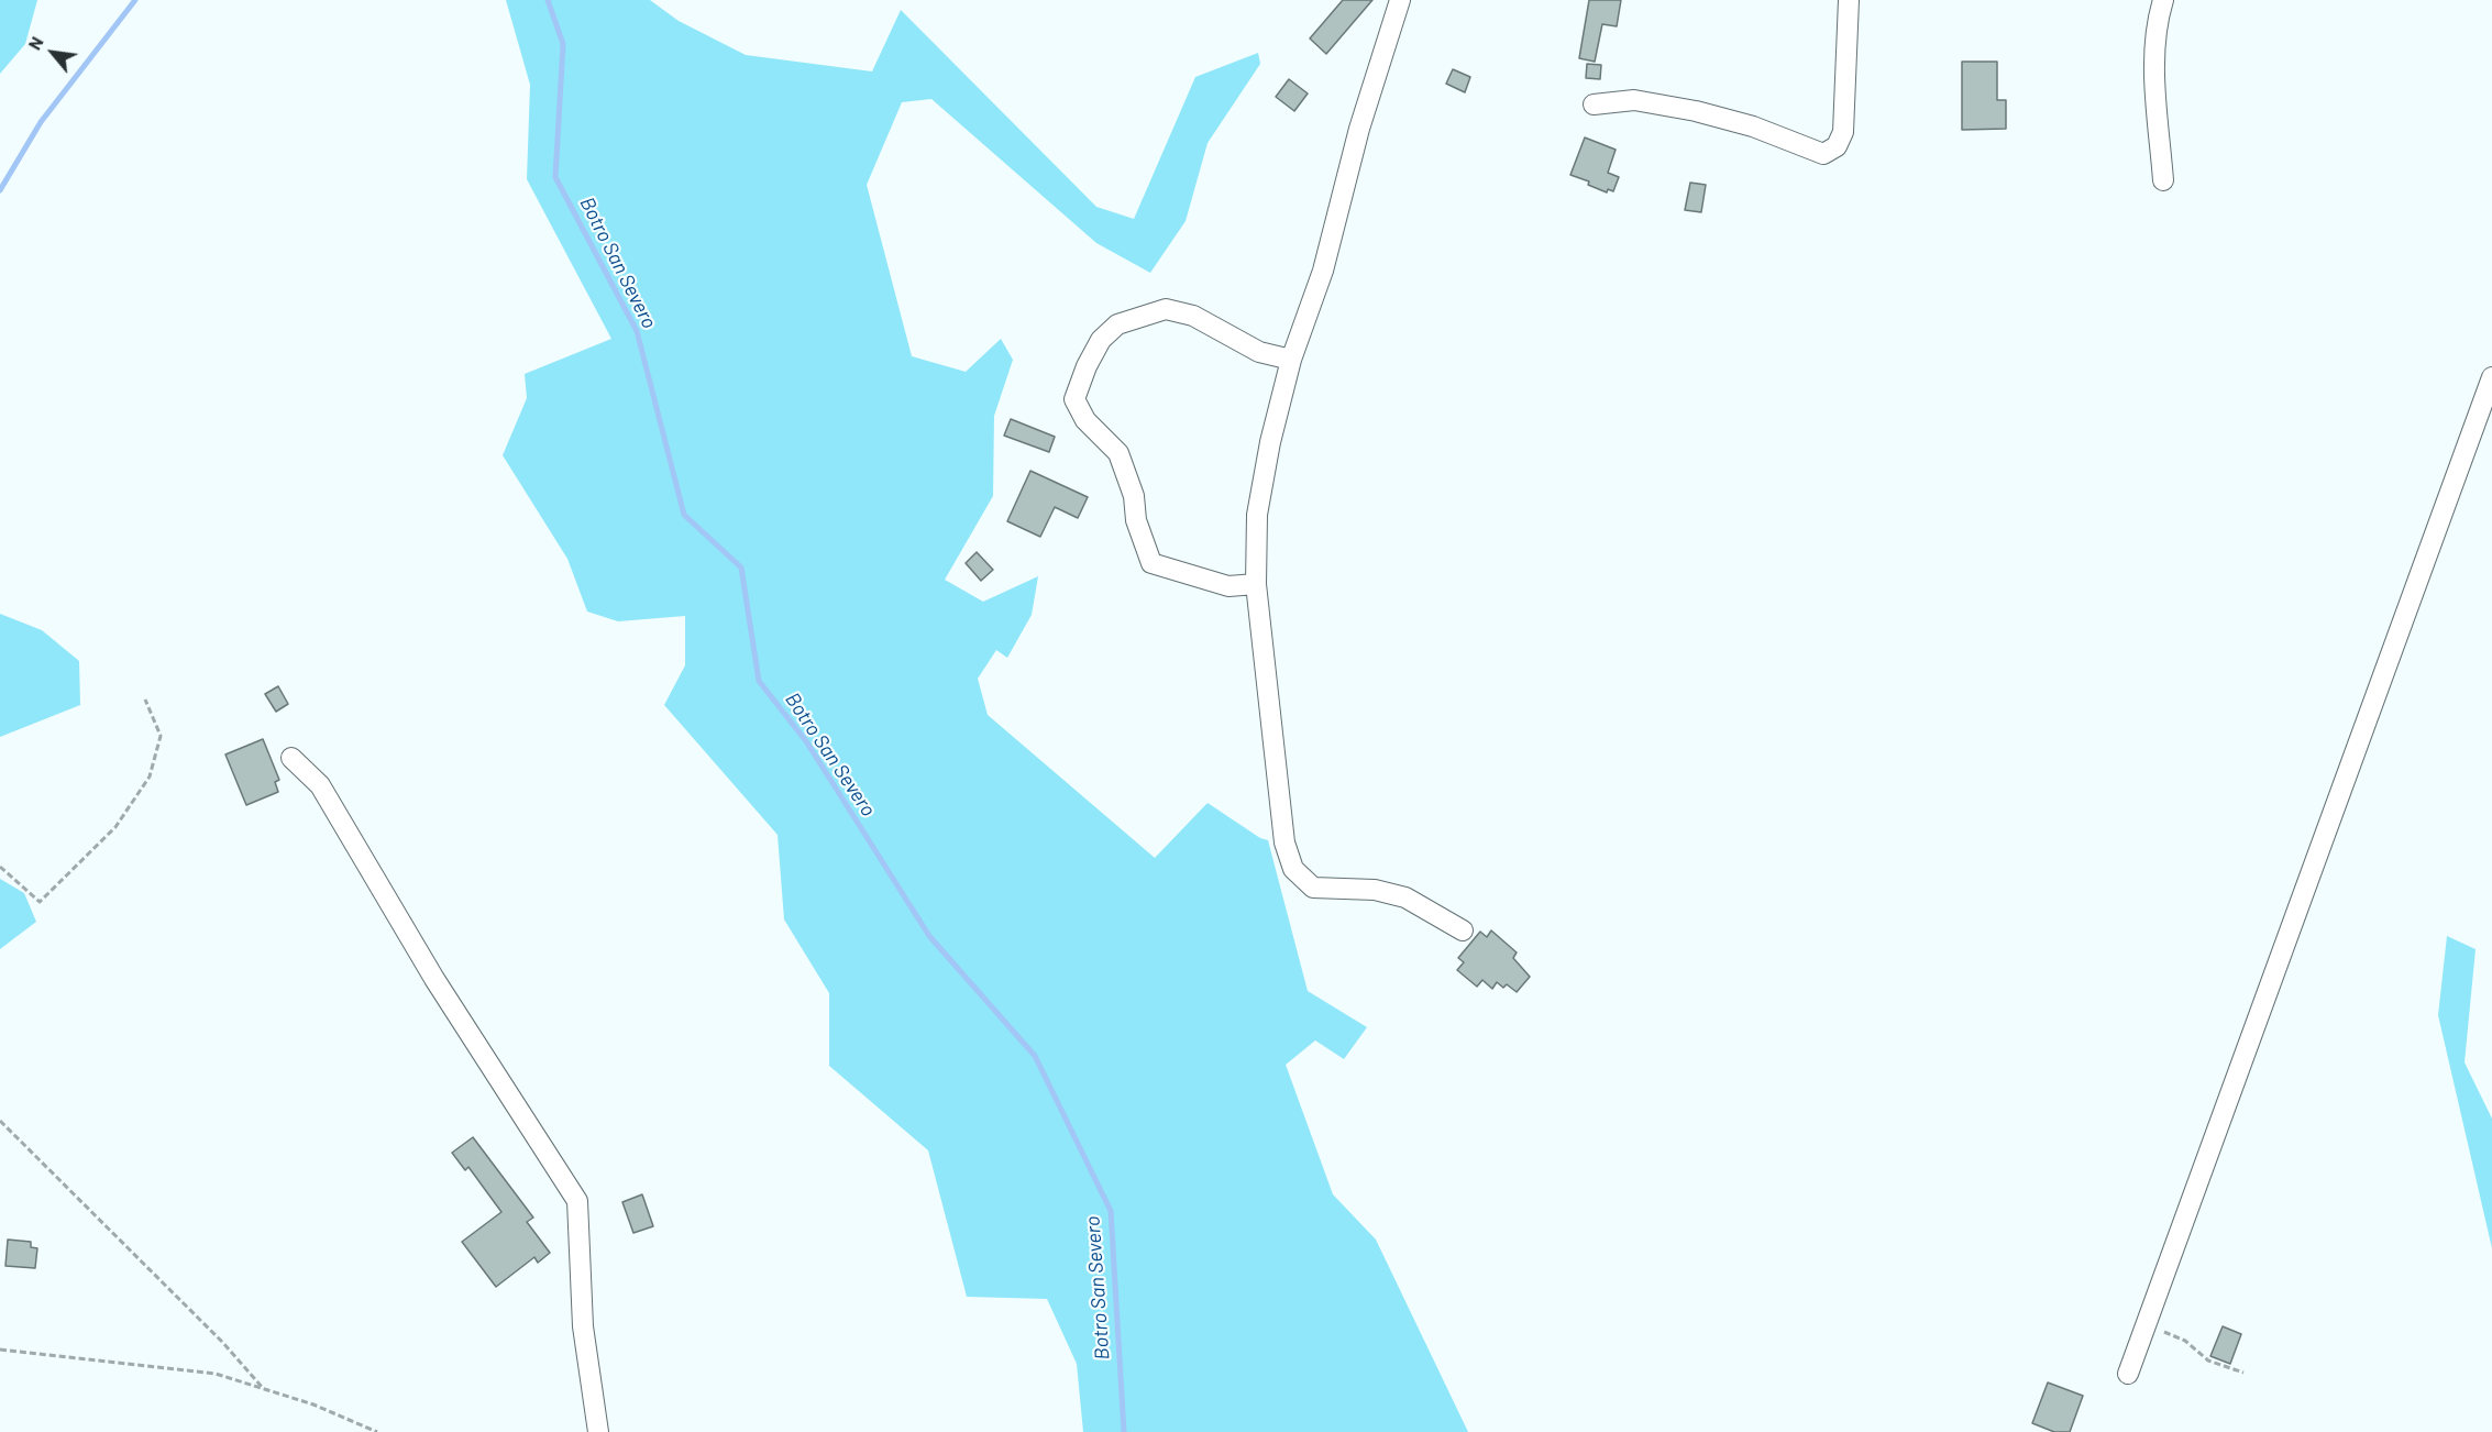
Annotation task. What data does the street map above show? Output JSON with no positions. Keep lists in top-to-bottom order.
{
  "water": ["Botro San Severo"],
  "north": "top left"
}
